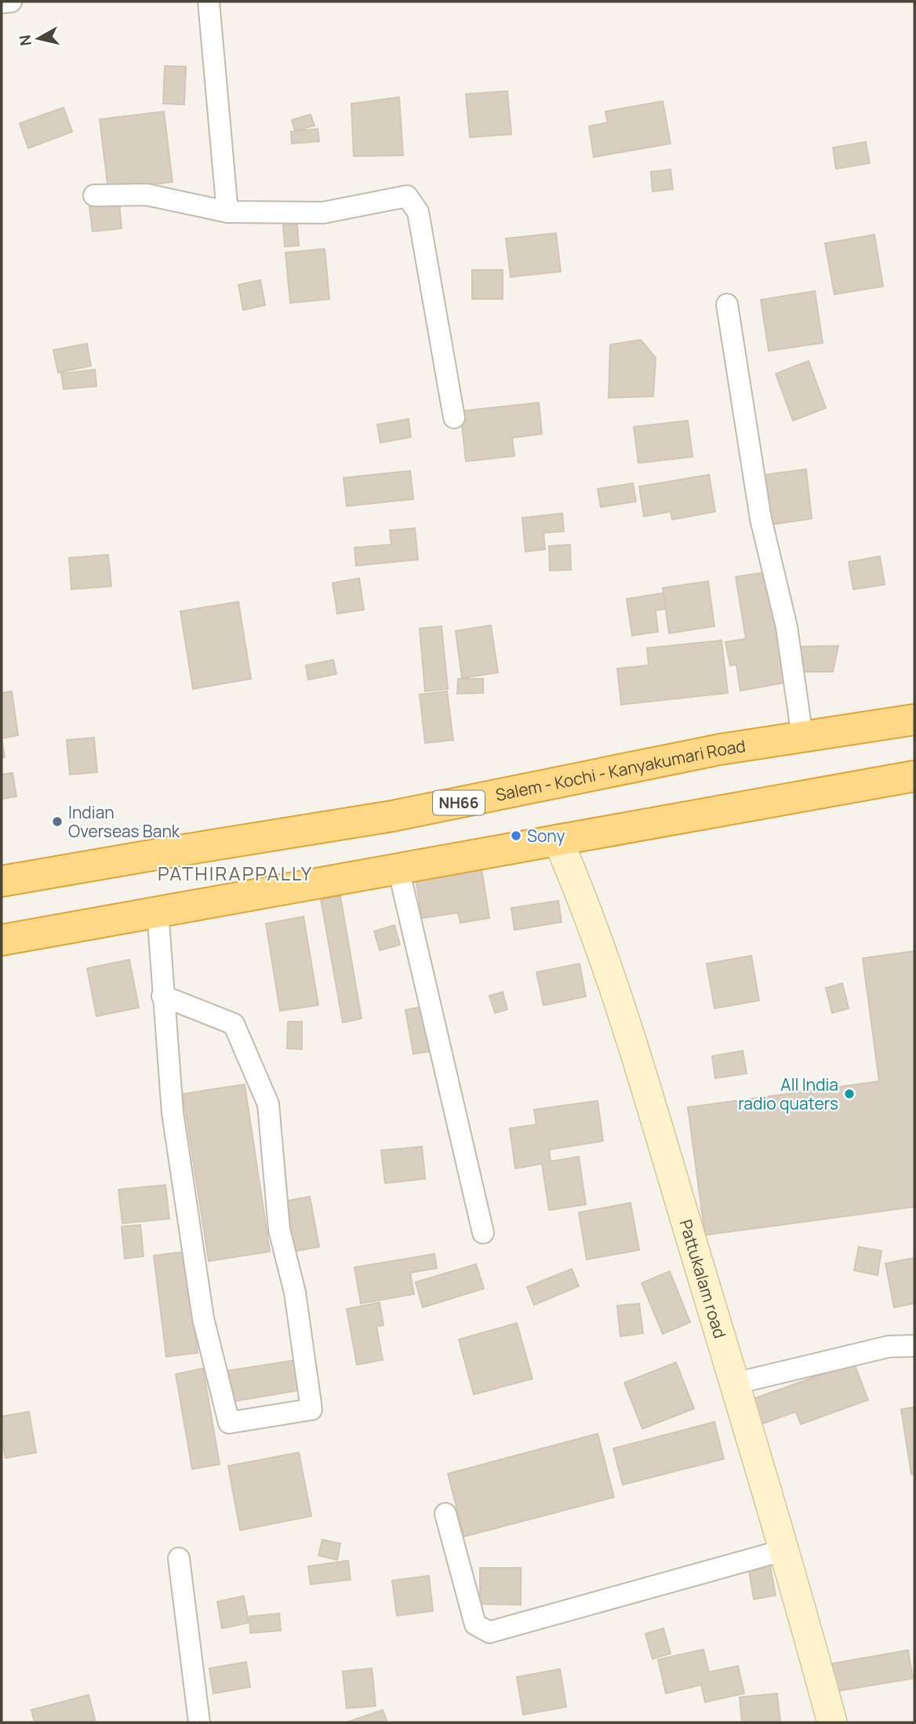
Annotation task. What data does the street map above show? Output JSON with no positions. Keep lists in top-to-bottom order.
{
  "streets": {
    "highway": ["Salem - Kochi - Kanyakumari Road", "NH66"],
    "main road": ["Pattukalam road"]
  },
  "districts": ["PATHIRAPPALLY"],
  "places": ["Indian Overseas Bank", "Sony", "All India radio quaters"],
  "north": "left"
}
